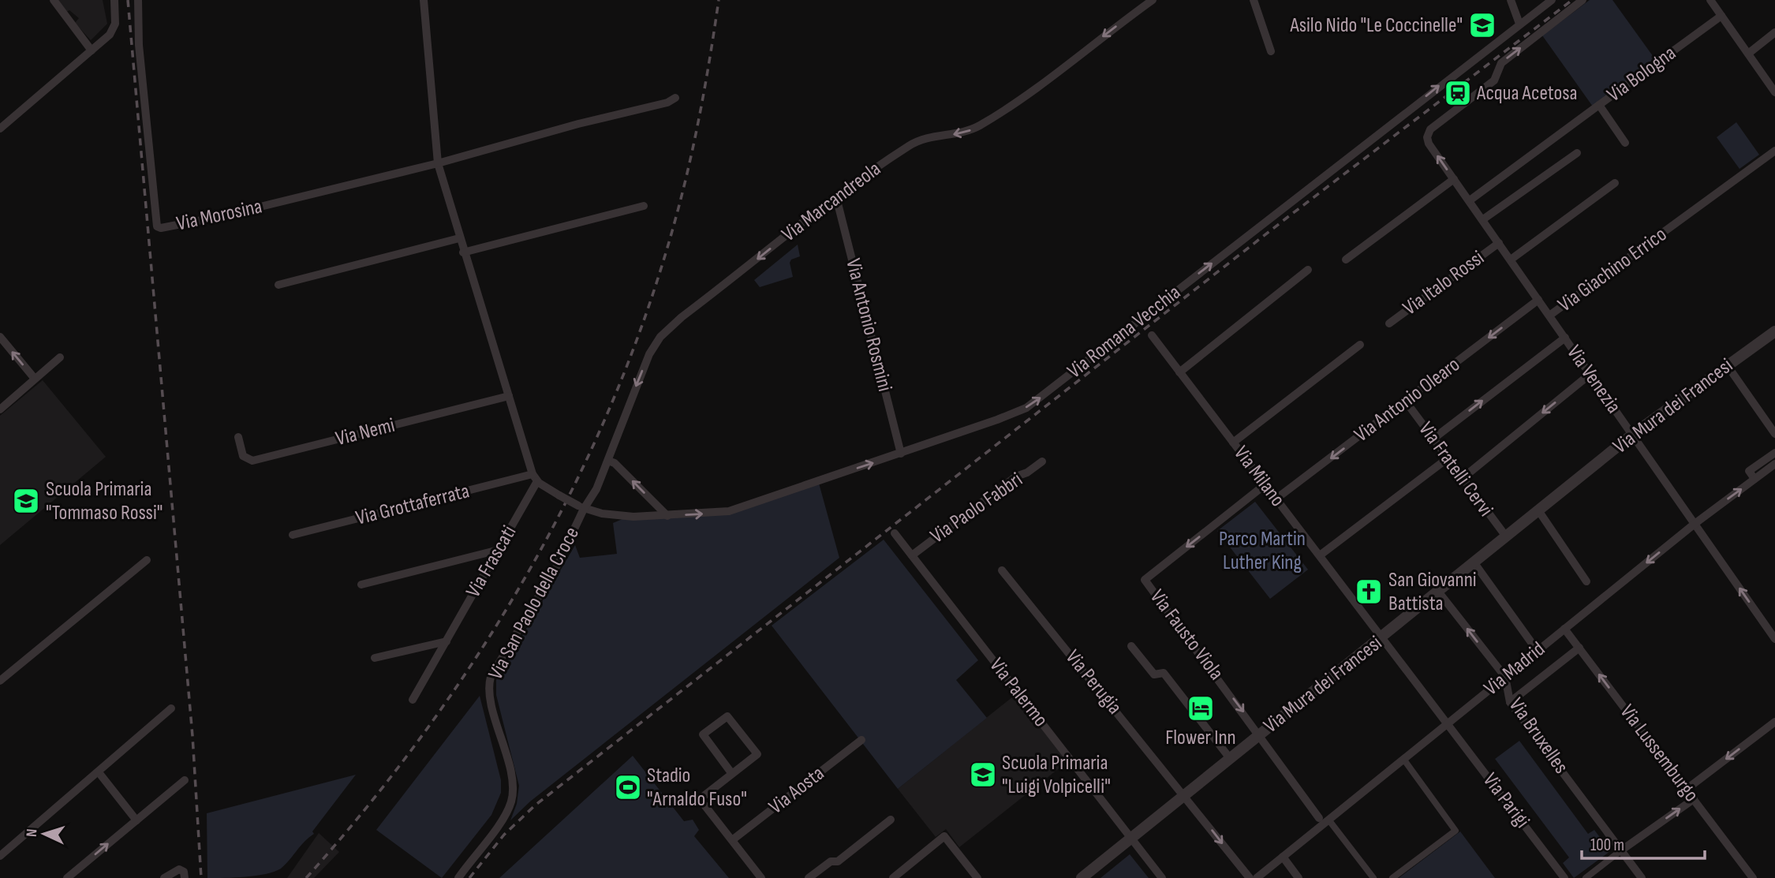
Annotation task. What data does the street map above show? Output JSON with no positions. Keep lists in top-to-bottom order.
{
  "streets": {
    "street": [
      "Via Bologna",
      "Via Marcandreola",
      "Via Morosina",
      "Via Giachino Errico",
      "Via Italo Rossi",
      "Via Antonio Rosmini",
      "Via Romana Vecchia",
      "Via Venezia",
      "Via Antonio Olearo",
      "Via Mura dei Francesi",
      "Via Nemi",
      "Via Fratelli Cervi",
      "Via Milano",
      "Via Grottaferrata",
      "Via Paolo Fabbri",
      "Via Frascati",
      "Via San Paolo della Croce",
      "Via Fausto Viola",
      "Via Madrid",
      "Via Perugia",
      "Via Palermo",
      "Via Bruxelles",
      "Via Lussemburgo",
      "Via Aosta",
      "Via Parigi"
    ]
  },
  "crossings": [
    ["Via Marcandreola", "Via Antonio Rosmini"],
    ["Via Marcandreola", "Via Romana Vecchia"],
    ["Via Marcandreola", "Via San Paolo della Croce"],
    ["Via Giachino Errico", "Via Venezia"],
    ["Via Italo Rossi", "Via Venezia"],
    ["Via Antonio Rosmini", "Via Romana Vecchia"],
    ["Via Romana Vecchia", "Via San Paolo della Croce"],
    ["Via Venezia", "Via Antonio Olearo"],
    ["Via Venezia", "Via Mura dei Francesi"],
    ["Via Venezia", "Via Madrid"],
    ["Via Antonio Olearo", "Via Fratelli Cervi"],
    ["Via Antonio Olearo", "Via Milano"],
    ["Via Mura dei Francesi", "Via Fratelli Cervi"],
    ["Via Mura dei Francesi", "Via Milano"],
    ["Via Mura dei Francesi", "Via Fausto Viola"],
    ["Via Mura dei Francesi", "Via Perugia"],
    ["Via Mura dei Francesi", "Via Palermo"],
    ["Via Mura dei Francesi", "Via Bruxelles"],
    ["Via Milano", "Via Fausto Viola"],
    ["Via Milano", "Via Madrid"],
    ["Via Milano", "Via Parigi"],
    ["Via Grottaferrata", "Via Frascati"],
    ["Via Paolo Fabbri", "Via Palermo"],
    ["Via Madrid", "Via Bruxelles"],
    ["Via Madrid", "Via Lussemburgo"],
    ["Via Madrid", "Via Parigi"]
  ],
  "one_way": ["Via Marcandreola", "Via Romana Vecchia", "Via Lussemburgo"],
  "parks": ["Parco Martin Luther King"],
  "places": {
    "school or university": ["Asilo Nido \"Le Coccinelle\"", "Scuola Primaria \"Tommaso Rossi\"", "Scuola Primaria \"Luigi Volpicelli\""],
    "station": ["Acqua Acetosa"],
    "church": ["San Giovanni Battista"],
    "hotel": ["Flower Inn"],
    "sports": ["Stadio \"Arnaldo Fuso\""]
  },
  "scale_bar": "100 m",
  "north": "left"
}
